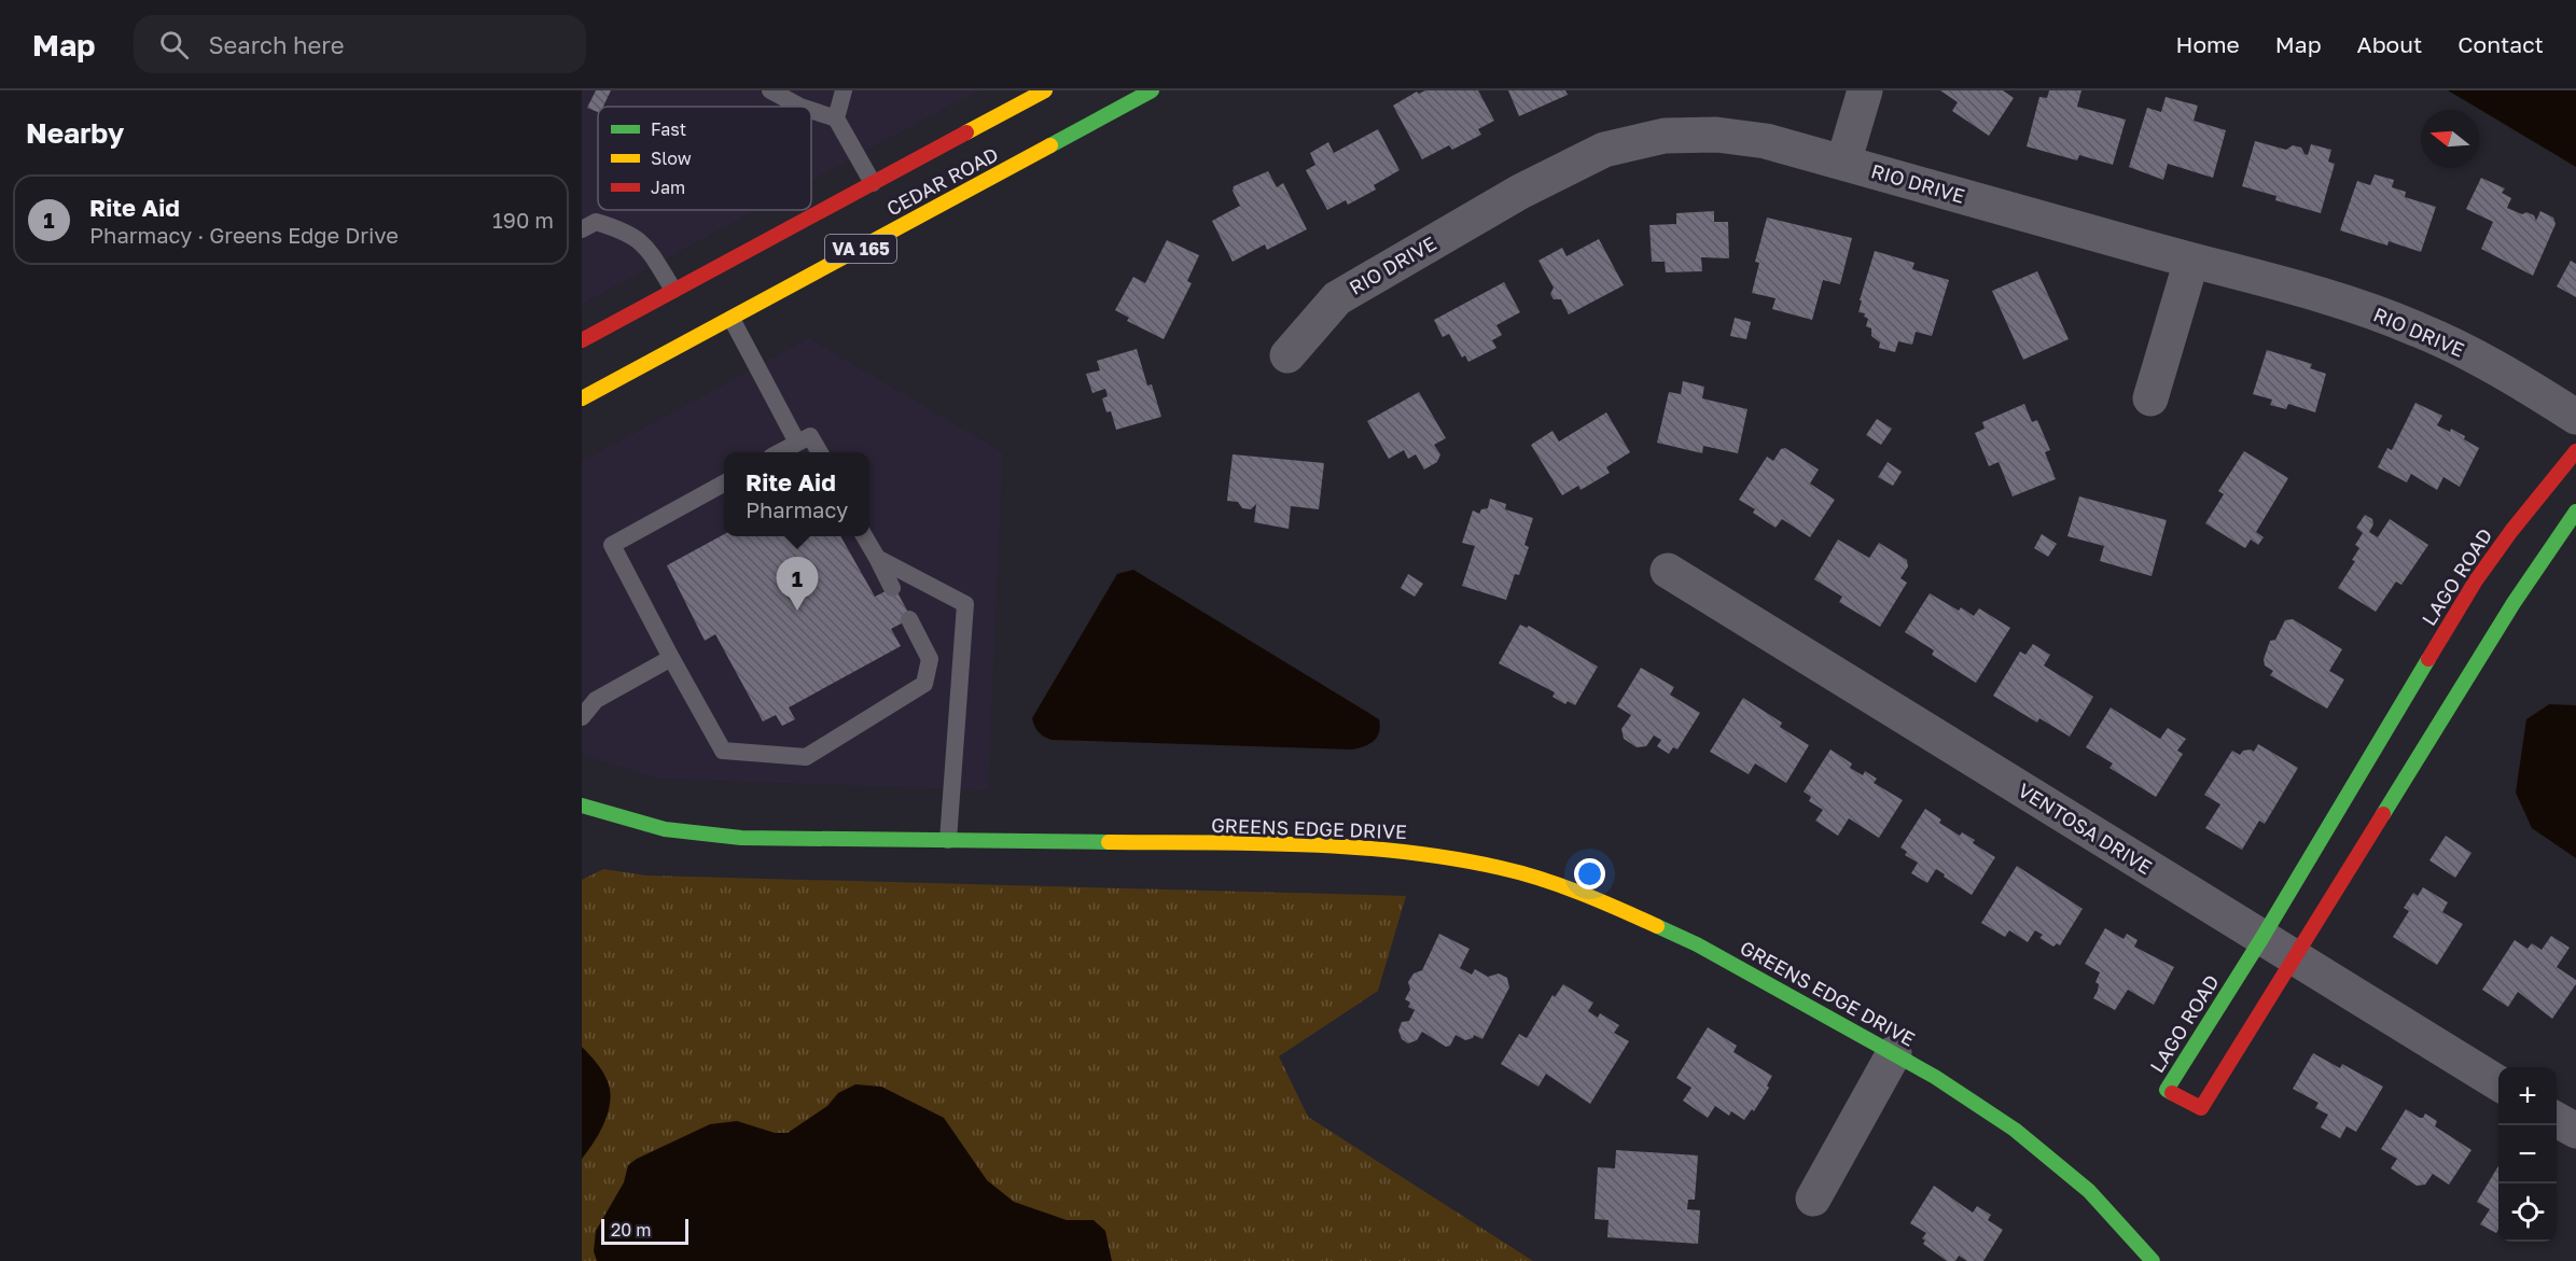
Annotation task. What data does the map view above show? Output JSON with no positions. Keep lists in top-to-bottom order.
{
  "streets": {
    "street": [
      "CEDAR ROAD",
      "RIO DRIVE",
      "VA 165",
      "LAGO ROAD",
      "GREENS EDGE DRIVE",
      "VENTOSA DRIVE"
    ]
  },
  "crossings": [
    ["LAGO ROAD", "VENTOSA DRIVE"]
  ],
  "legend": ["Fast", "Slow", "Jam"],
  "scale_bar": "20 m",
  "north": "left",
  "page": {
    "header": "Map",
    "search": "Search here",
    "nav": [
      "Home",
      "Map",
      "About",
      "Contact"
    ],
    "heading": "Nearby",
    "list": [
      {
        "mark": "1",
        "name": "Rite Aid",
        "note": "Pharmacy · Greens Edge Drive",
        "value": "190 m"
      }
    ],
    "popup": ["Rite Aid", "Pharmacy"],
    "pins": "1",
    "map_buttons": ["+", "−"],
    "scale": "20 m"
  }
}
